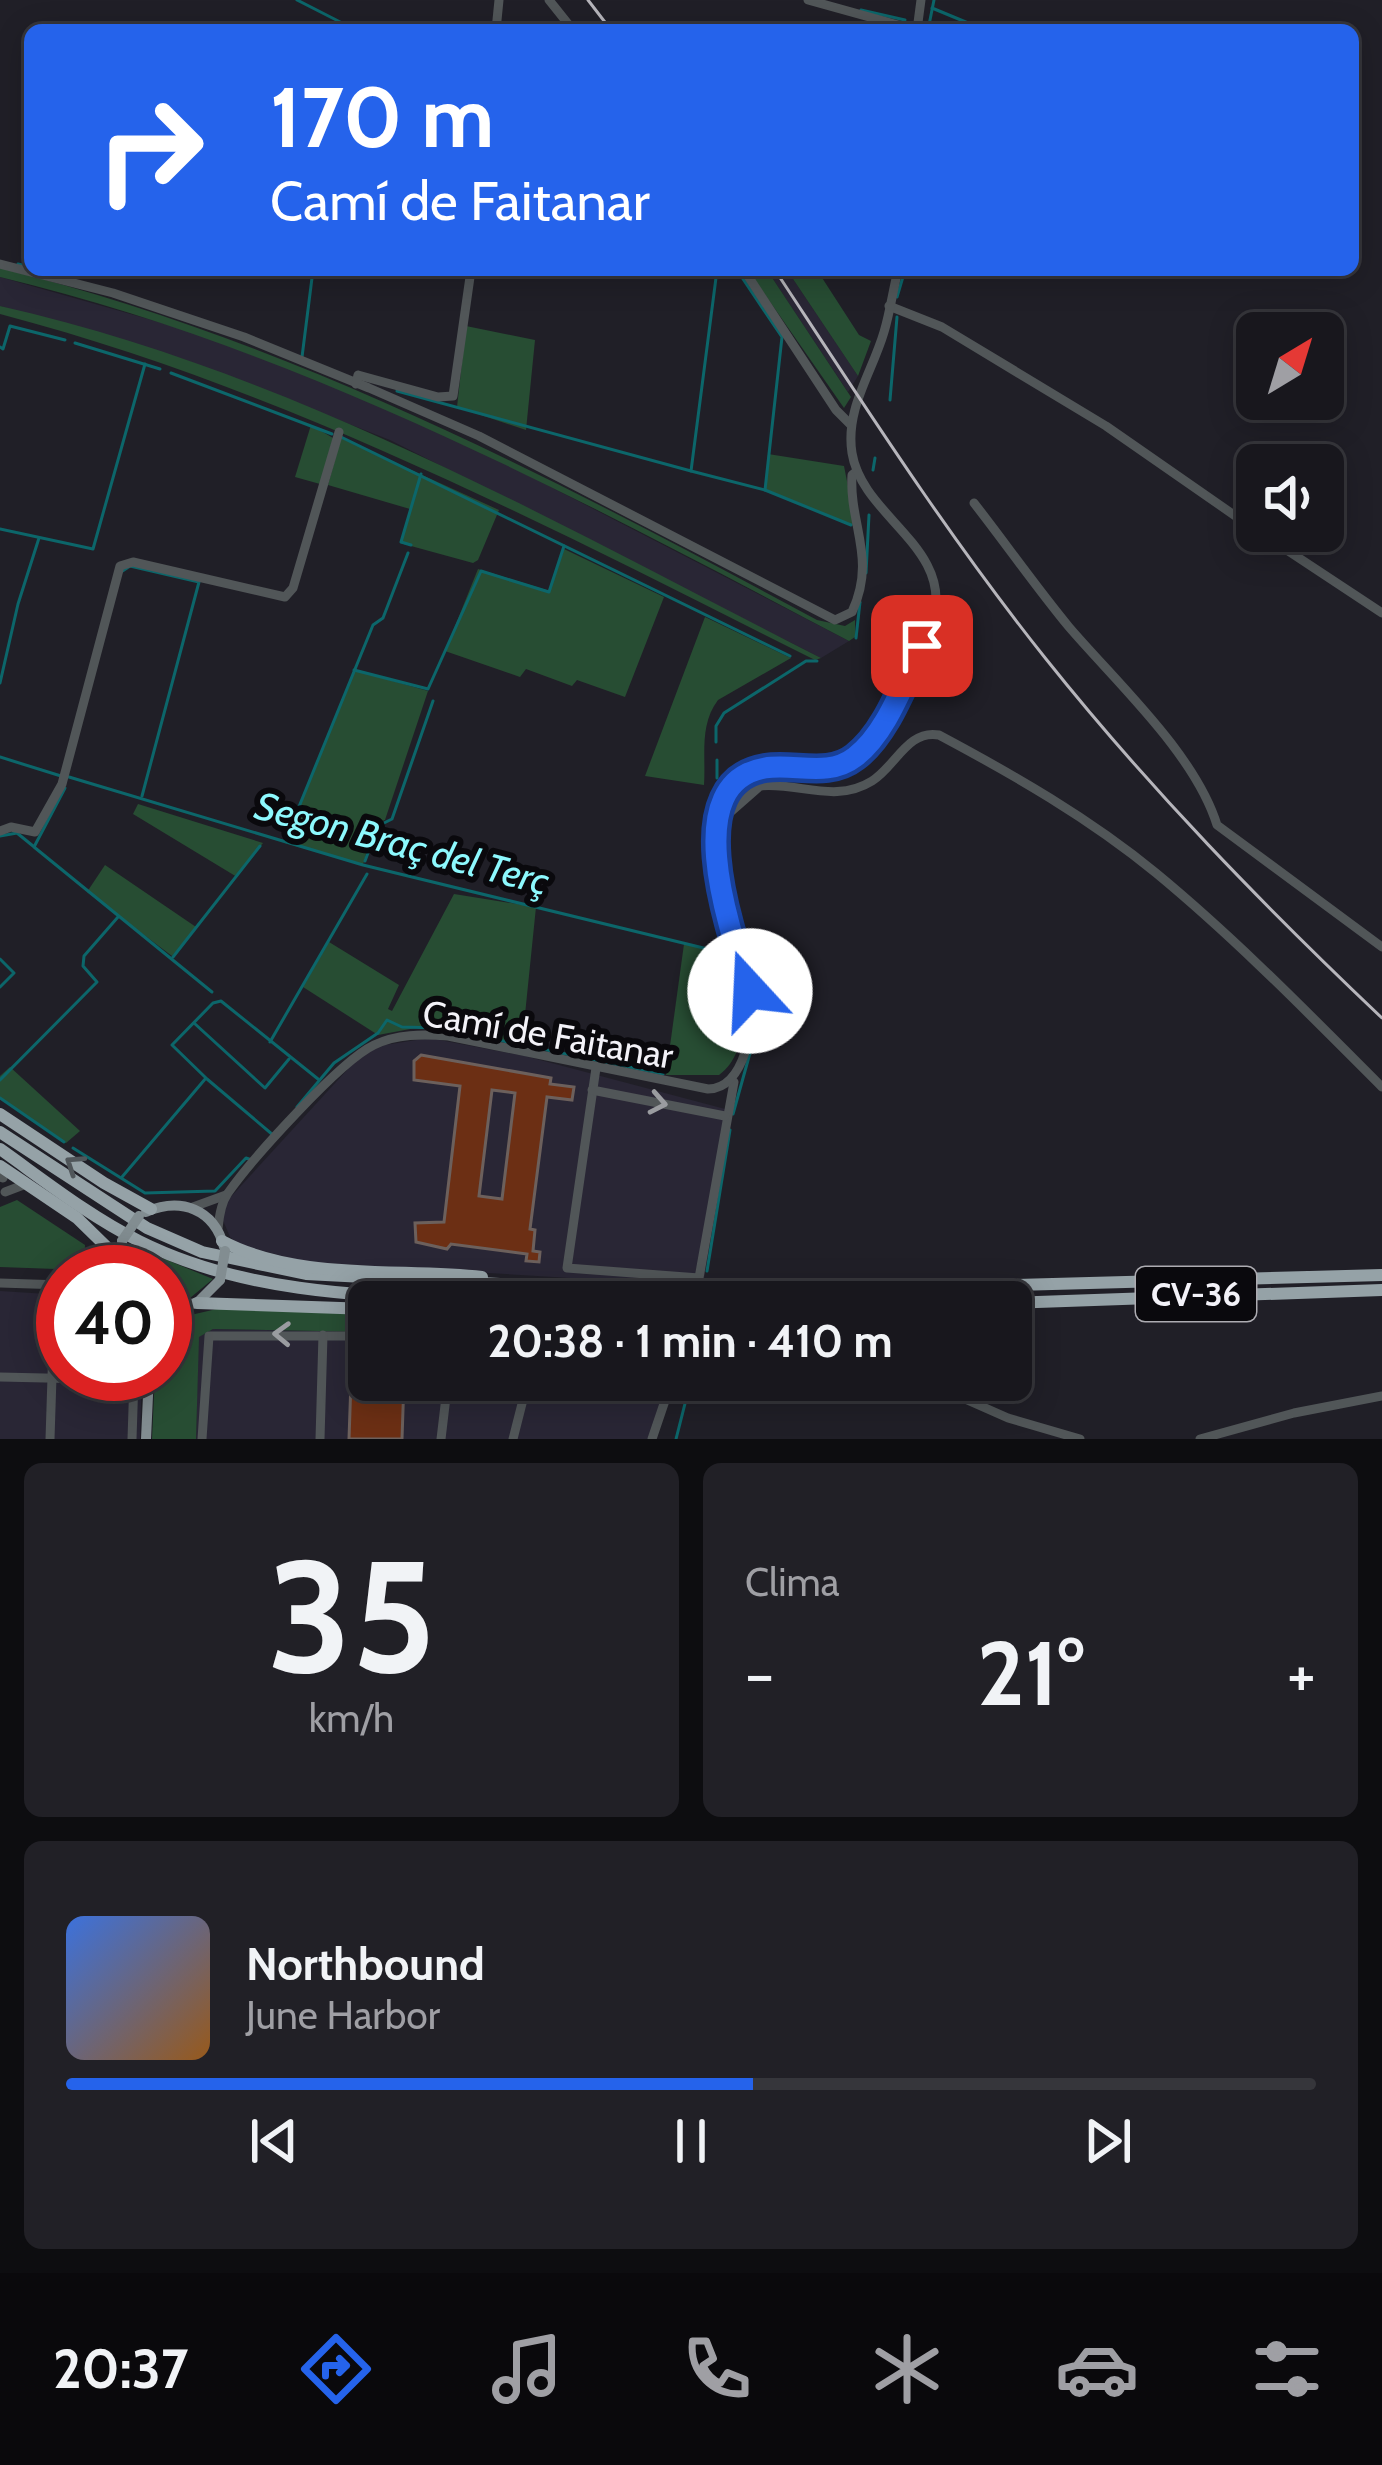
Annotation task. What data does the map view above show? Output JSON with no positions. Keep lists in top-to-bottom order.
{
  "streets": {
    "highway": ["CV-36"],
    "street": ["Camí de Faitanar"]
  },
  "water": ["Segon Braç del Terç"],
  "north": "top right",
  "page": {
    "turn": ["170 m", "Camí de Faitanar"],
    "limit": "40",
    "trip": "20:38 · 1 min · 410 m",
    "tile": [
      ["35", "km/h"],
      "Clima"
    ],
    "heat": ["−", "21°", "+"],
    "song": ["Northbound", "June Harbor"],
    "tabs": "20:37"
  }
}
